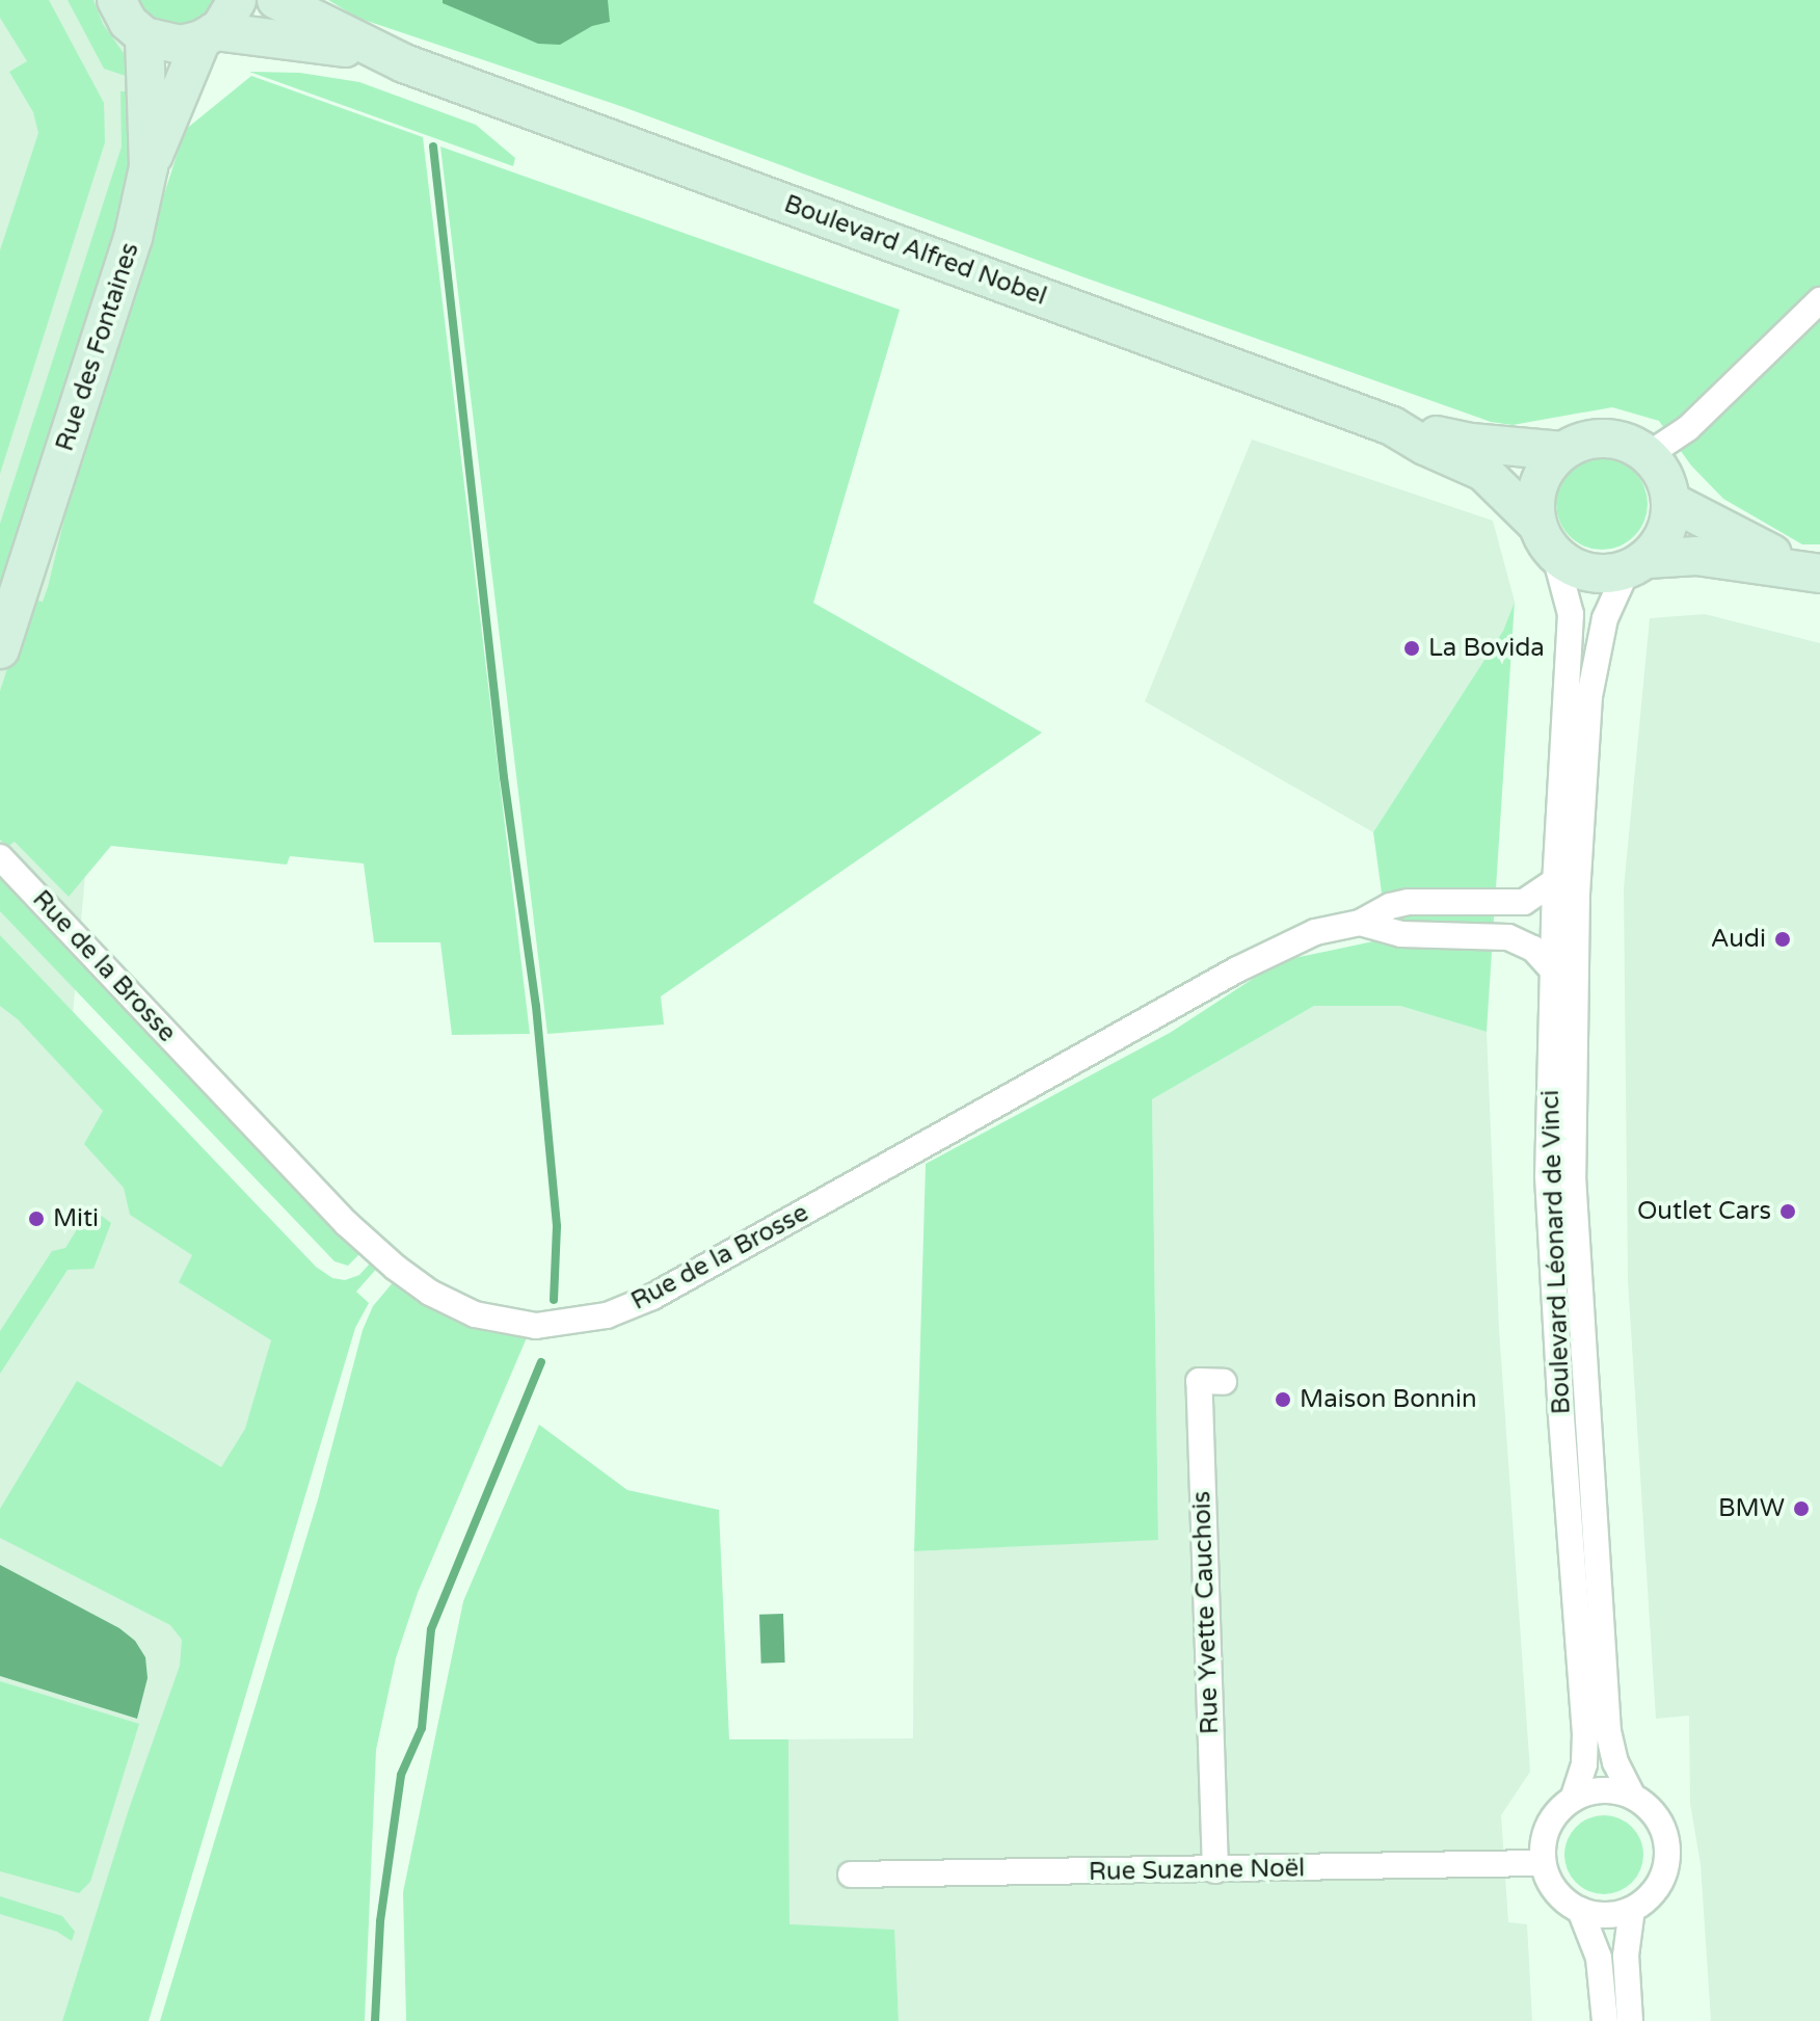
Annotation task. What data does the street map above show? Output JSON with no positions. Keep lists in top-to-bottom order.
{
  "streets": {
    "main road": ["Boulevard Alfred Nobel", "Rue des Fontaines"],
    "street": [
      "Rue de la Brosse",
      "Boulevard Léonard de Vinci",
      "Rue Yvette Cauchois",
      "Rue Suzanne Noël"
    ]
  },
  "crossings": [
    ["Boulevard Alfred Nobel", "Boulevard Léonard de Vinci"],
    ["Rue de la Brosse", "Boulevard Léonard de Vinci"],
    ["Boulevard Léonard de Vinci", "Rue Suzanne Noël"],
    ["Rue Yvette Cauchois", "Rue Suzanne Noël"]
  ],
  "places": [
    "La Bovida",
    "Audi",
    "Outlet Cars",
    "Miti",
    "Maison Bonnin",
    "BMW"
  ]
}
